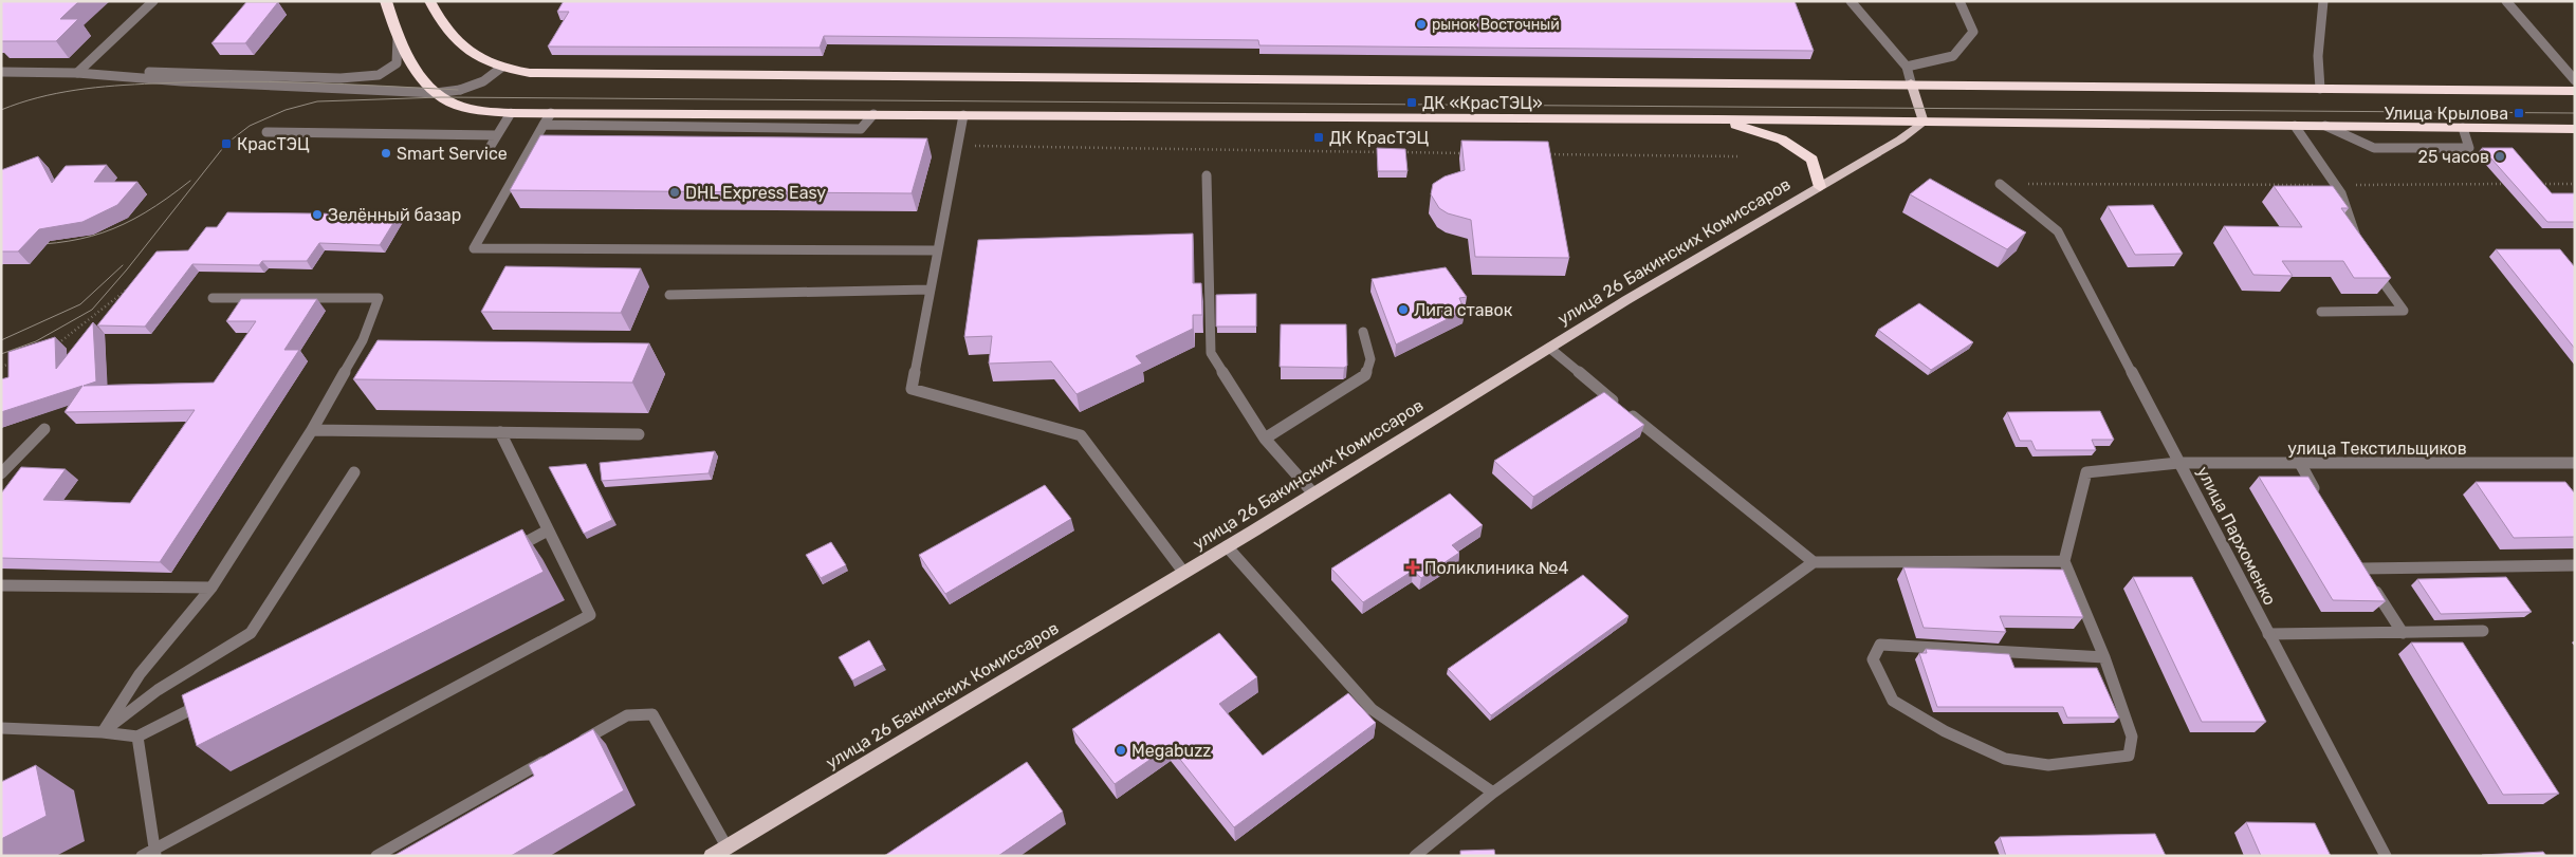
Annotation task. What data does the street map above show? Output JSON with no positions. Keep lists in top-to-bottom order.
{
  "streets": {
    "main road": ["улица 26 Бакинских Комиссаров"],
    "street": ["улица Текстильщиков", "улица Пархоменко"]
  },
  "crossings": [
    ["улица Текстильщиков", "улица Пархоменко"]
  ],
  "places": {
    "other": [
      "рынок Восточный",
      "Smart Service",
      "25 часов",
      "DHL Express Easy",
      "Зелённый базар",
      "Лига ставок",
      "Megabuzz"
    ],
    "transit": [
      "ДК «КрасТЭЦ»",
      "Улица Крылова",
      "ДК КрасТЭЦ",
      "КрасТЭЦ"
    ],
    "health": ["Поликлиника №4"]
  }
}
